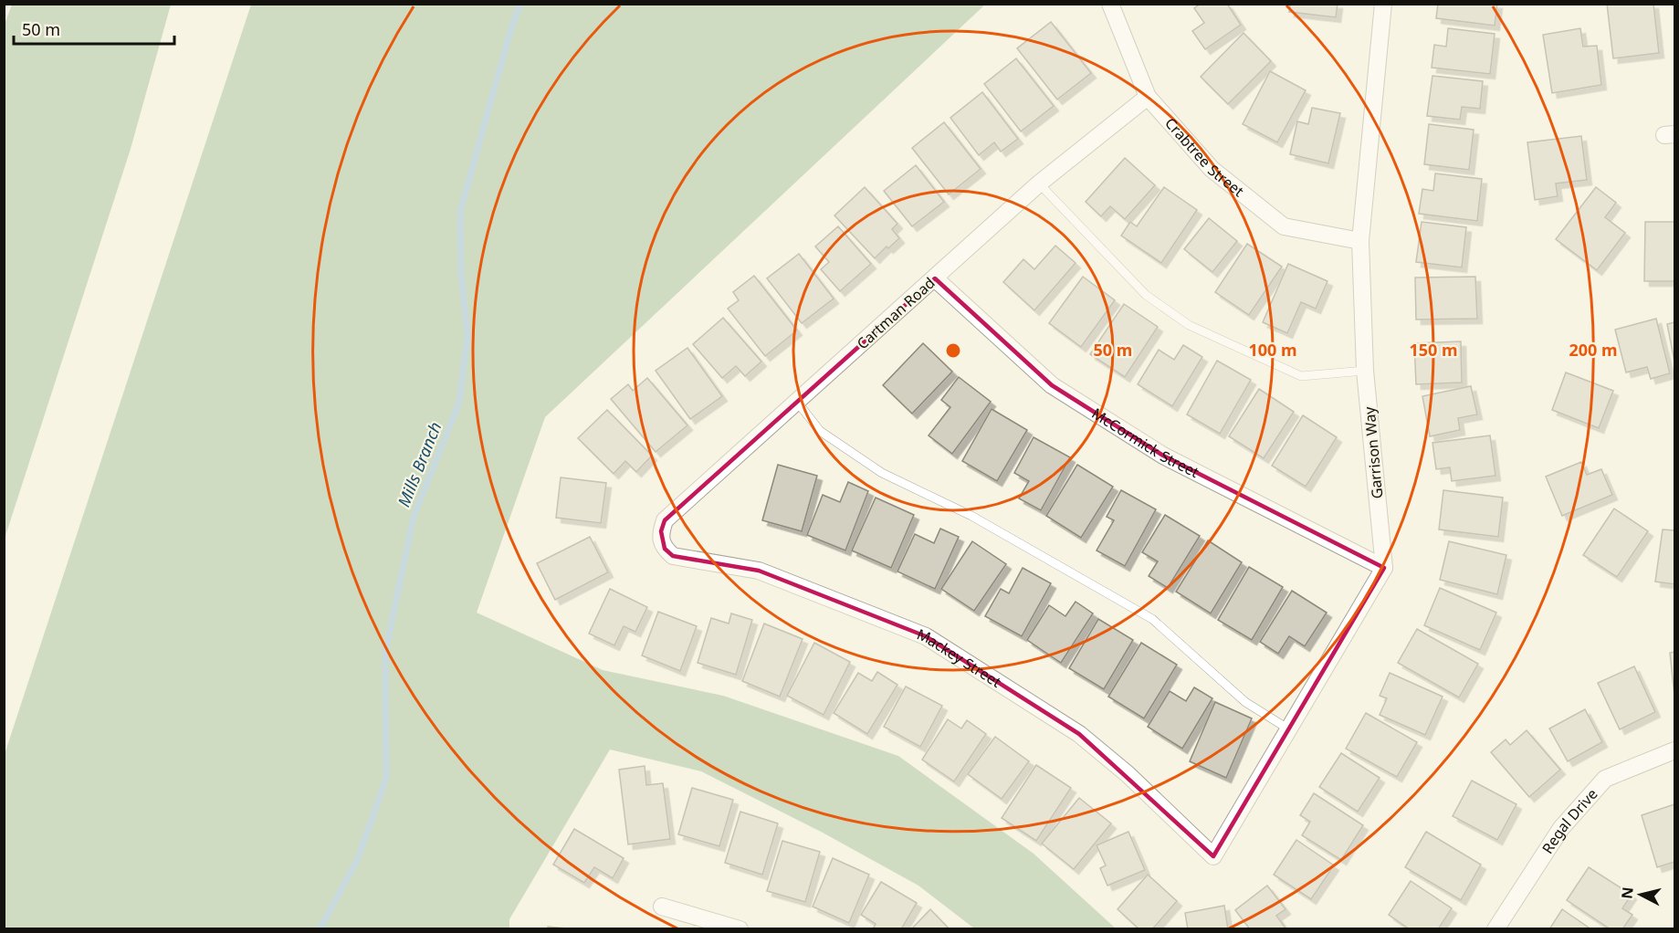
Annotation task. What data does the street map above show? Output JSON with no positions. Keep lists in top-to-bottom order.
{
  "streets": {
    "street": [
      "Crabtree Street",
      "Cartman Road",
      "McCormick Street",
      "Garrison Way",
      "Mackey Street",
      "Regal Drive"
    ]
  },
  "crossings": [
    ["Crabtree Street", "Cartman Road"],
    ["Crabtree Street", "Garrison Way"],
    ["Cartman Road", "McCormick Street"],
    ["Cartman Road", "Mackey Street"],
    ["McCormick Street", "Garrison Way"]
  ],
  "water": ["Mills Branch"],
  "scale_bar": "50 m",
  "north": "left",
  "rings": [
    "50 m",
    "100 m",
    "150 m",
    "200 m"
  ]
}
